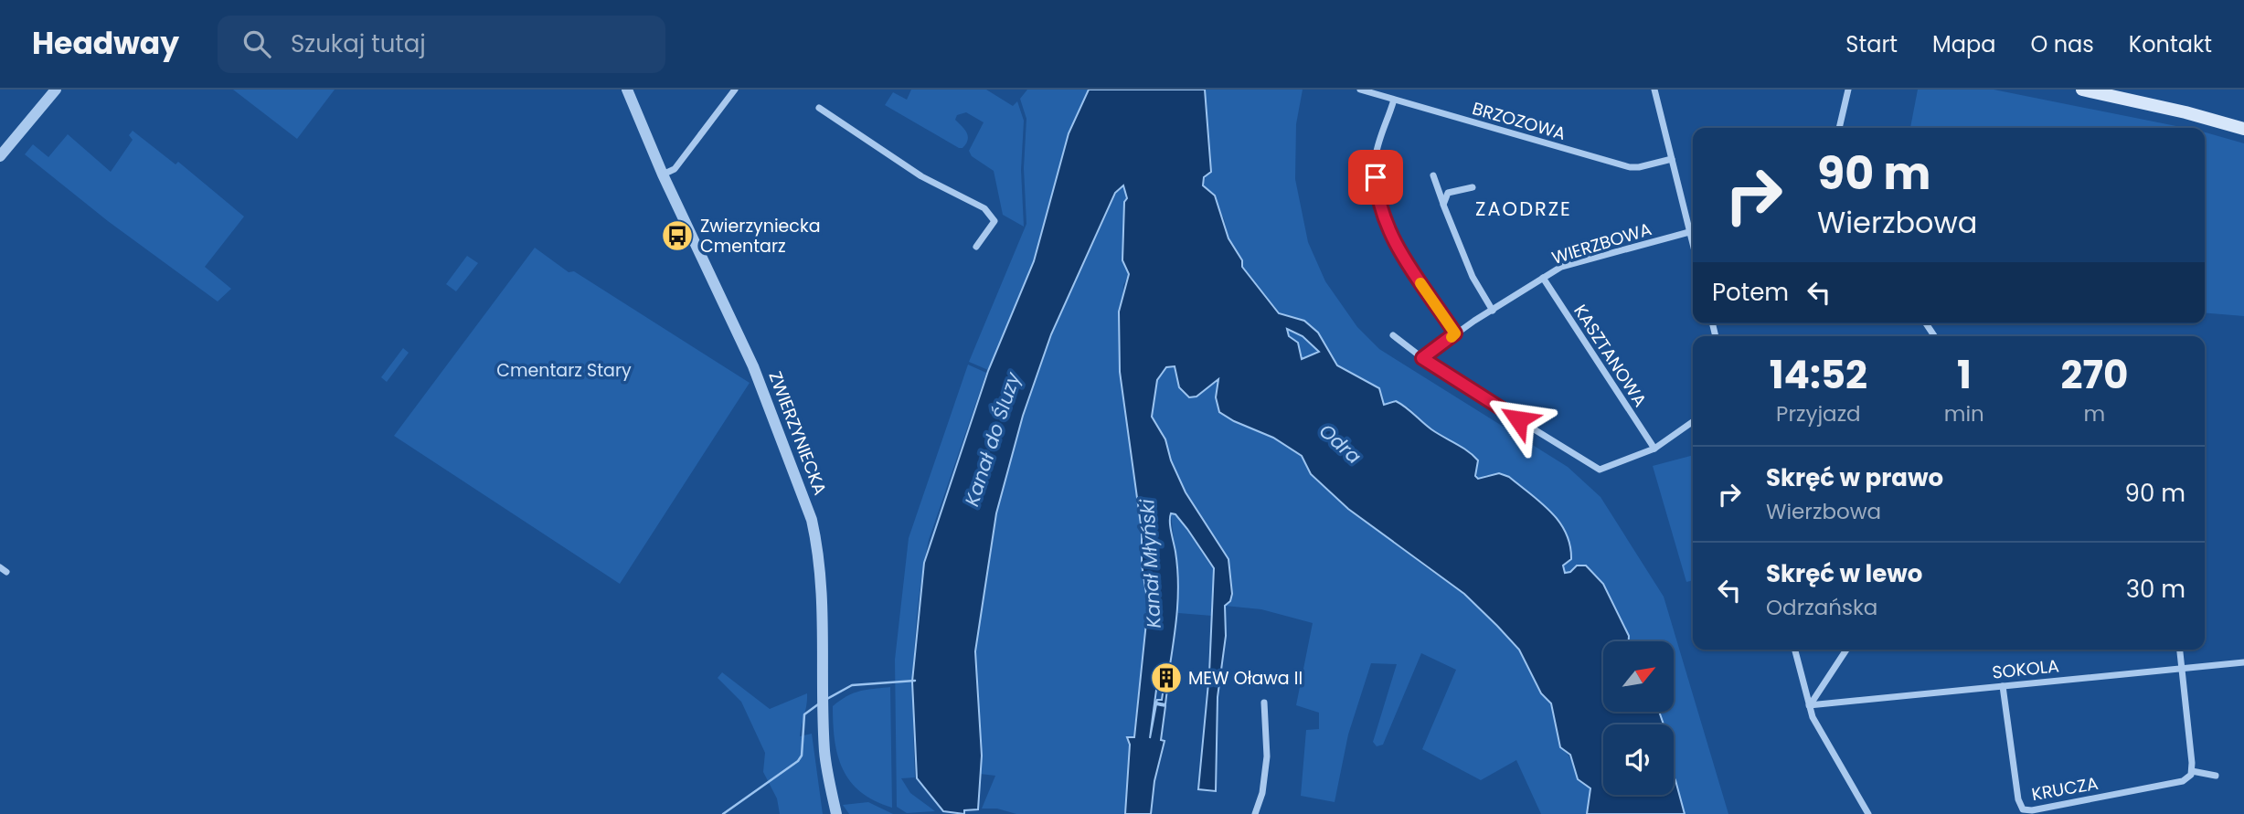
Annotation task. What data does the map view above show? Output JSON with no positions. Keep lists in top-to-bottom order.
{
  "streets": {
    "street": [
      "BRZOZOWA",
      "WIERZBOWA",
      "KASZTANOWA",
      "ZWIERZYNIECKA",
      "SOKOLA",
      "KRUCZA"
    ]
  },
  "crossings": [
    ["WIERZBOWA", "KASZTANOWA"],
    ["SOKOLA", "KRUCZA"]
  ],
  "districts": ["ZAODRZE"],
  "water": ["Kanał do Śluzy", "Odra", "Kanał Młyński"],
  "parks": ["Cmentarz Stary"],
  "places": {
    "bus stop": ["Zwierzyniecka Cmentarz"],
    "building": ["MEW Oława II"]
  },
  "north": "top right",
  "page": {
    "header": "Headway",
    "search": "Szukaj tutaj",
    "nav": [
      "Start",
      "Mapa",
      "O nas",
      "Kontakt"
    ],
    "turn": ["90 m", "Wierzbowa"],
    "then": "Potem",
    "eta": [
      "14:52",
      "Przyjazd",
      "1",
      "min",
      "270",
      "m"
    ],
    "list": [
      {
        "name": "Skręć w prawo",
        "note": "Wierzbowa",
        "value": "90 m"
      },
      {
        "name": "Skręć w lewo",
        "note": "Odrzańska",
        "value": "30 m"
      }
    ]
  }
}
